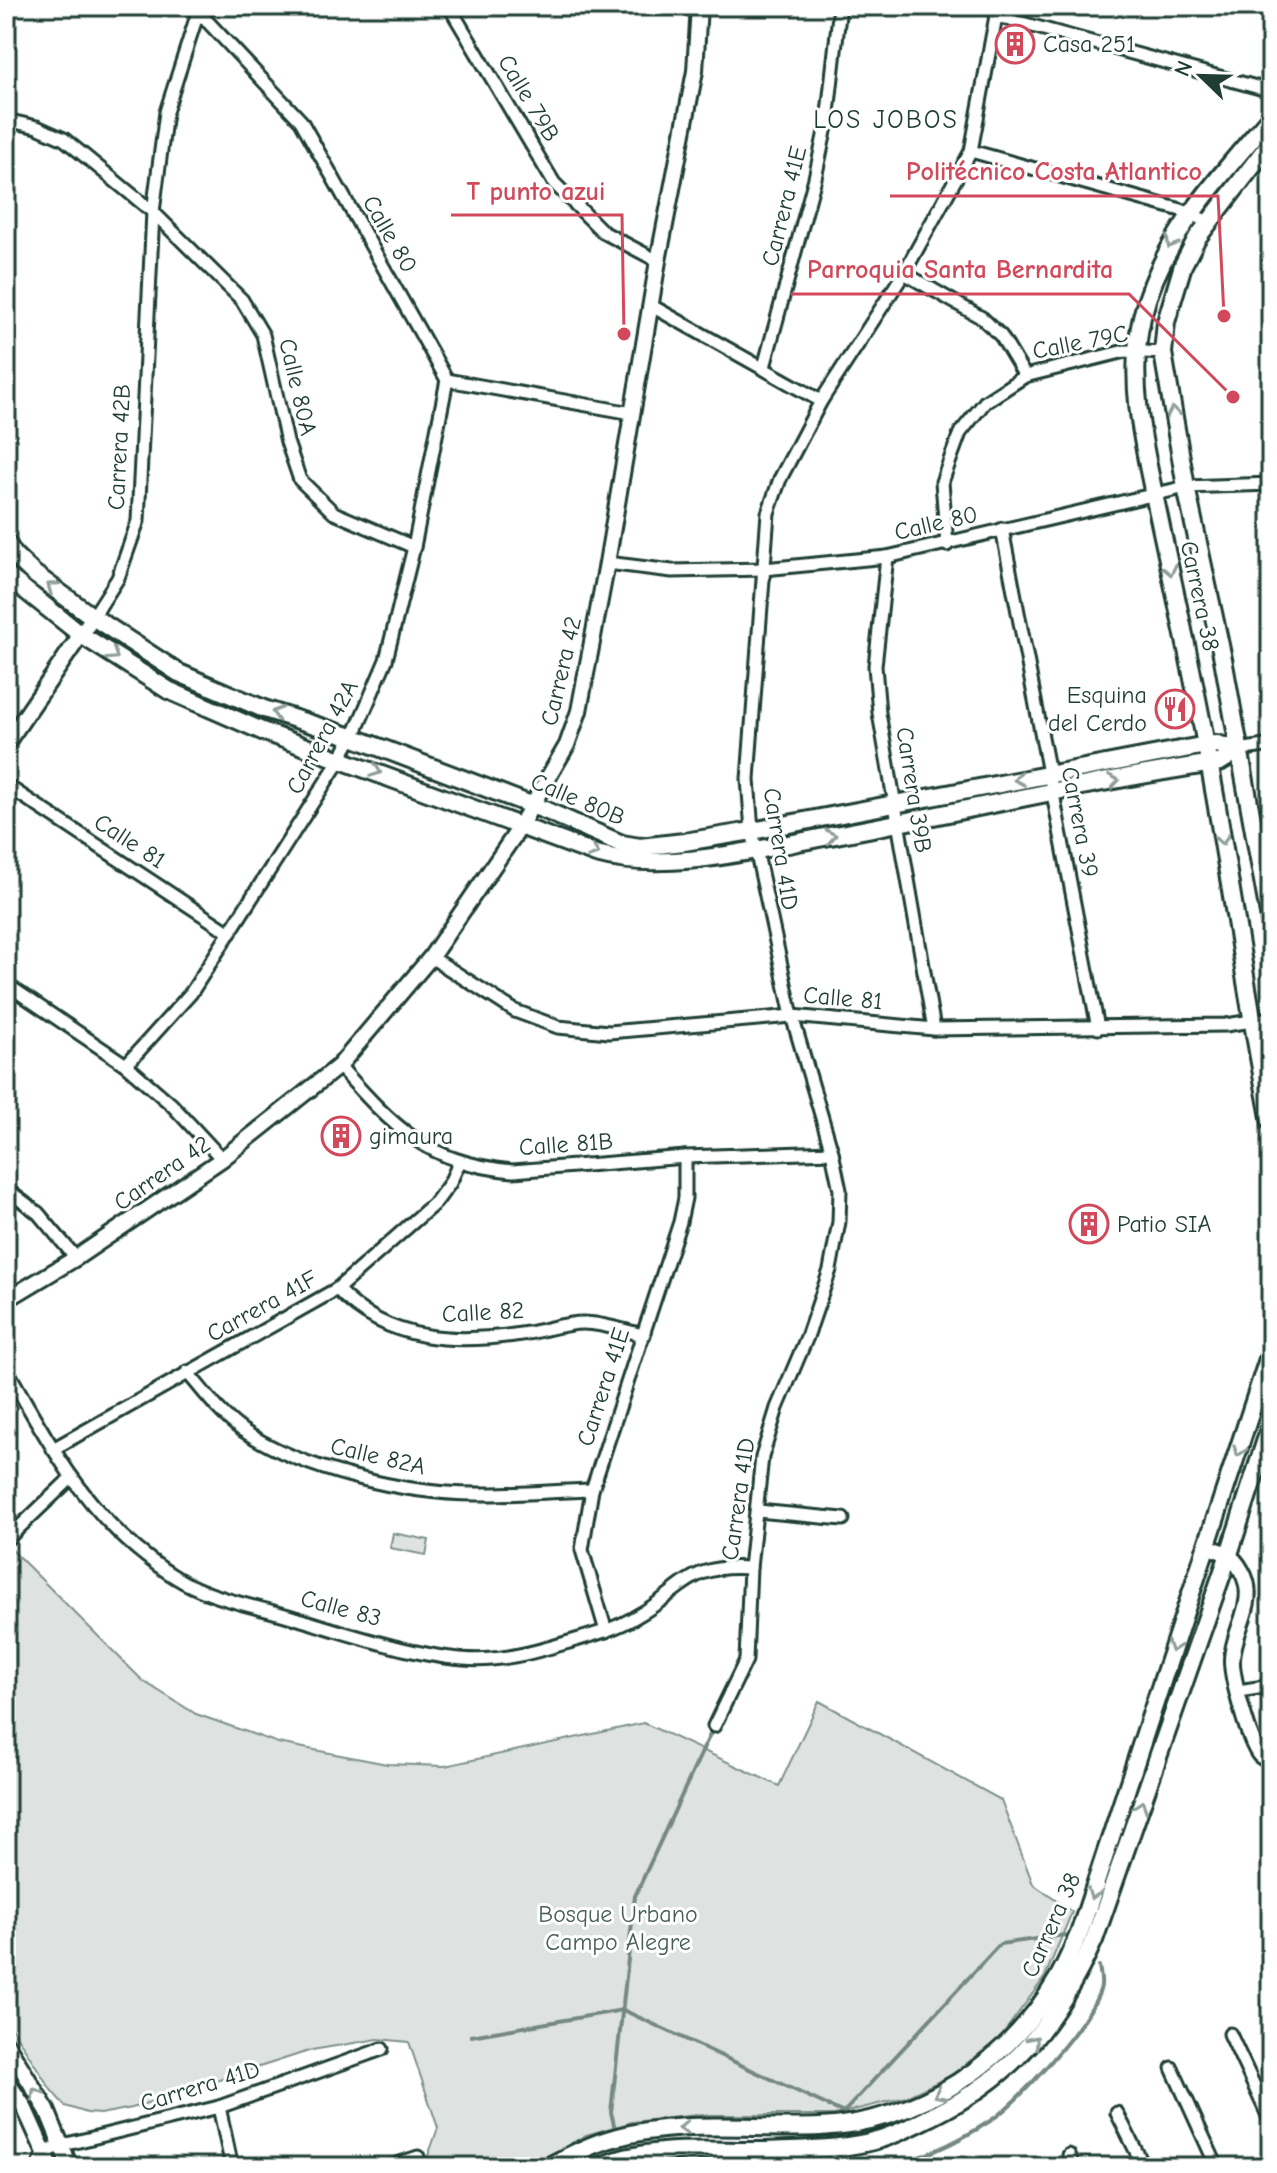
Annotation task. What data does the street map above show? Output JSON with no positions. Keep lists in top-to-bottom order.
{
  "streets": {
    "main road": ["Carrera 38", "Calle 80B"],
    "street": [
      "Calle 79B",
      "Carrera 41E",
      "Calle 80",
      "Calle 79C",
      "Calle 80A",
      "Carrera 42B",
      "Carrera 42",
      "Carrera 42A",
      "Carrera 39B",
      "Carrera 39",
      "Calle 81",
      "Carrera 41D",
      "Calle 81B",
      "Carrera 41F",
      "Calle 82",
      "Calle 82A",
      "Calle 83"
    ]
  },
  "crossings": [
    ["Calle 79B", "Carrera 42"],
    ["Carrera 41E", "Calle 81B"],
    ["Carrera 41E", "Calle 82"],
    ["Carrera 41E", "Calle 82A"],
    ["Carrera 41E", "Calle 83"],
    ["Calle 80", "Calle 80A"],
    ["Calle 80", "Carrera 42B"],
    ["Calle 80", "Carrera 38"],
    ["Calle 80", "Carrera 42"],
    ["Calle 80", "Carrera 42A"],
    ["Calle 80", "Carrera 39B"],
    ["Calle 80", "Carrera 39"],
    ["Calle 80", "Carrera 41D"],
    ["Calle 79C", "Carrera 38"],
    ["Calle 79C", "Carrera 41D"],
    ["Calle 80A", "Carrera 42B"],
    ["Calle 80A", "Carrera 42A"],
    ["Carrera 42B", "Calle 80B"],
    ["Carrera 38", "Calle 80B"],
    ["Carrera 38", "Calle 81"],
    ["Carrera 42", "Calle 80B"],
    ["Carrera 42", "Calle 81"],
    ["Carrera 42", "Calle 81B"],
    ["Carrera 42A", "Calle 80B"],
    ["Carrera 42A", "Calle 81"],
    ["Carrera 39B", "Calle 80B"],
    ["Carrera 39B", "Calle 81"],
    ["Calle 80B", "Carrera 39"],
    ["Calle 80B", "Carrera 41D"],
    ["Carrera 39", "Calle 81"],
    ["Calle 81", "Carrera 41D"],
    ["Carrera 41D", "Calle 81B"],
    ["Carrera 41D", "Calle 83"],
    ["Calle 81B", "Carrera 41F"],
    ["Carrera 41F", "Calle 82"],
    ["Carrera 41F", "Calle 82A"],
    ["Carrera 41F", "Calle 83"]
  ],
  "districts": ["LOS JOBOS"],
  "parks": ["Bosque Urbano Campo Alegre"],
  "places": {
    "building": ["Casa 251", "gimaura", "Patio SIA"],
    "other": ["Politécnico Costa Atlantico", "T punto azui", "Parroquia Santa Bernardita"],
    "restaurant": ["Esquina del Cerdo"]
  },
  "north": "top left"
}
